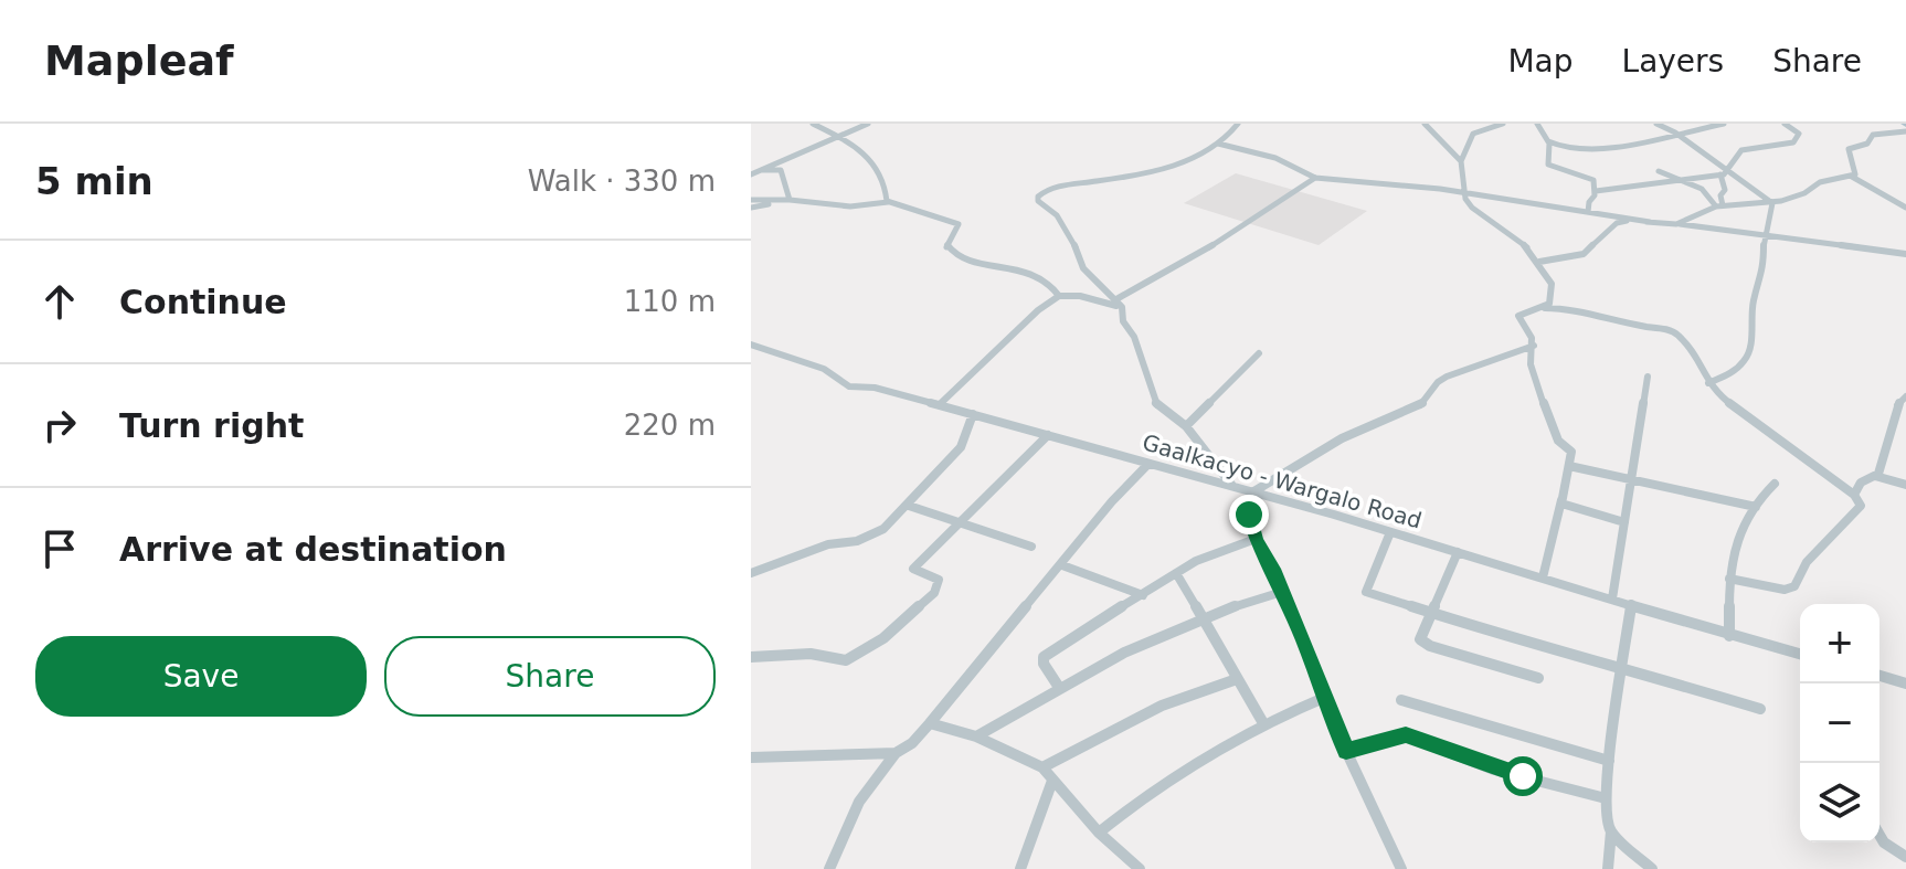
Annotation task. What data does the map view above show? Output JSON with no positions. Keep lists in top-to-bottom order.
{
  "streets": {
    "street": ["Gaalkacyo - Wargalo Road"]
  },
  "page": {
    "header": "Mapleaf",
    "nav": ["Map", "Layers", "Share"],
    "heading": ["5 min", "Walk · 330 m"],
    "list": [
      ["Continue", "110 m"],
      ["Turn right", "220 m"],
      "Arrive at destination"
    ],
    "map_buttons": ["+", "−"],
    "buttons": ["Save", "Share"]
  }
}
